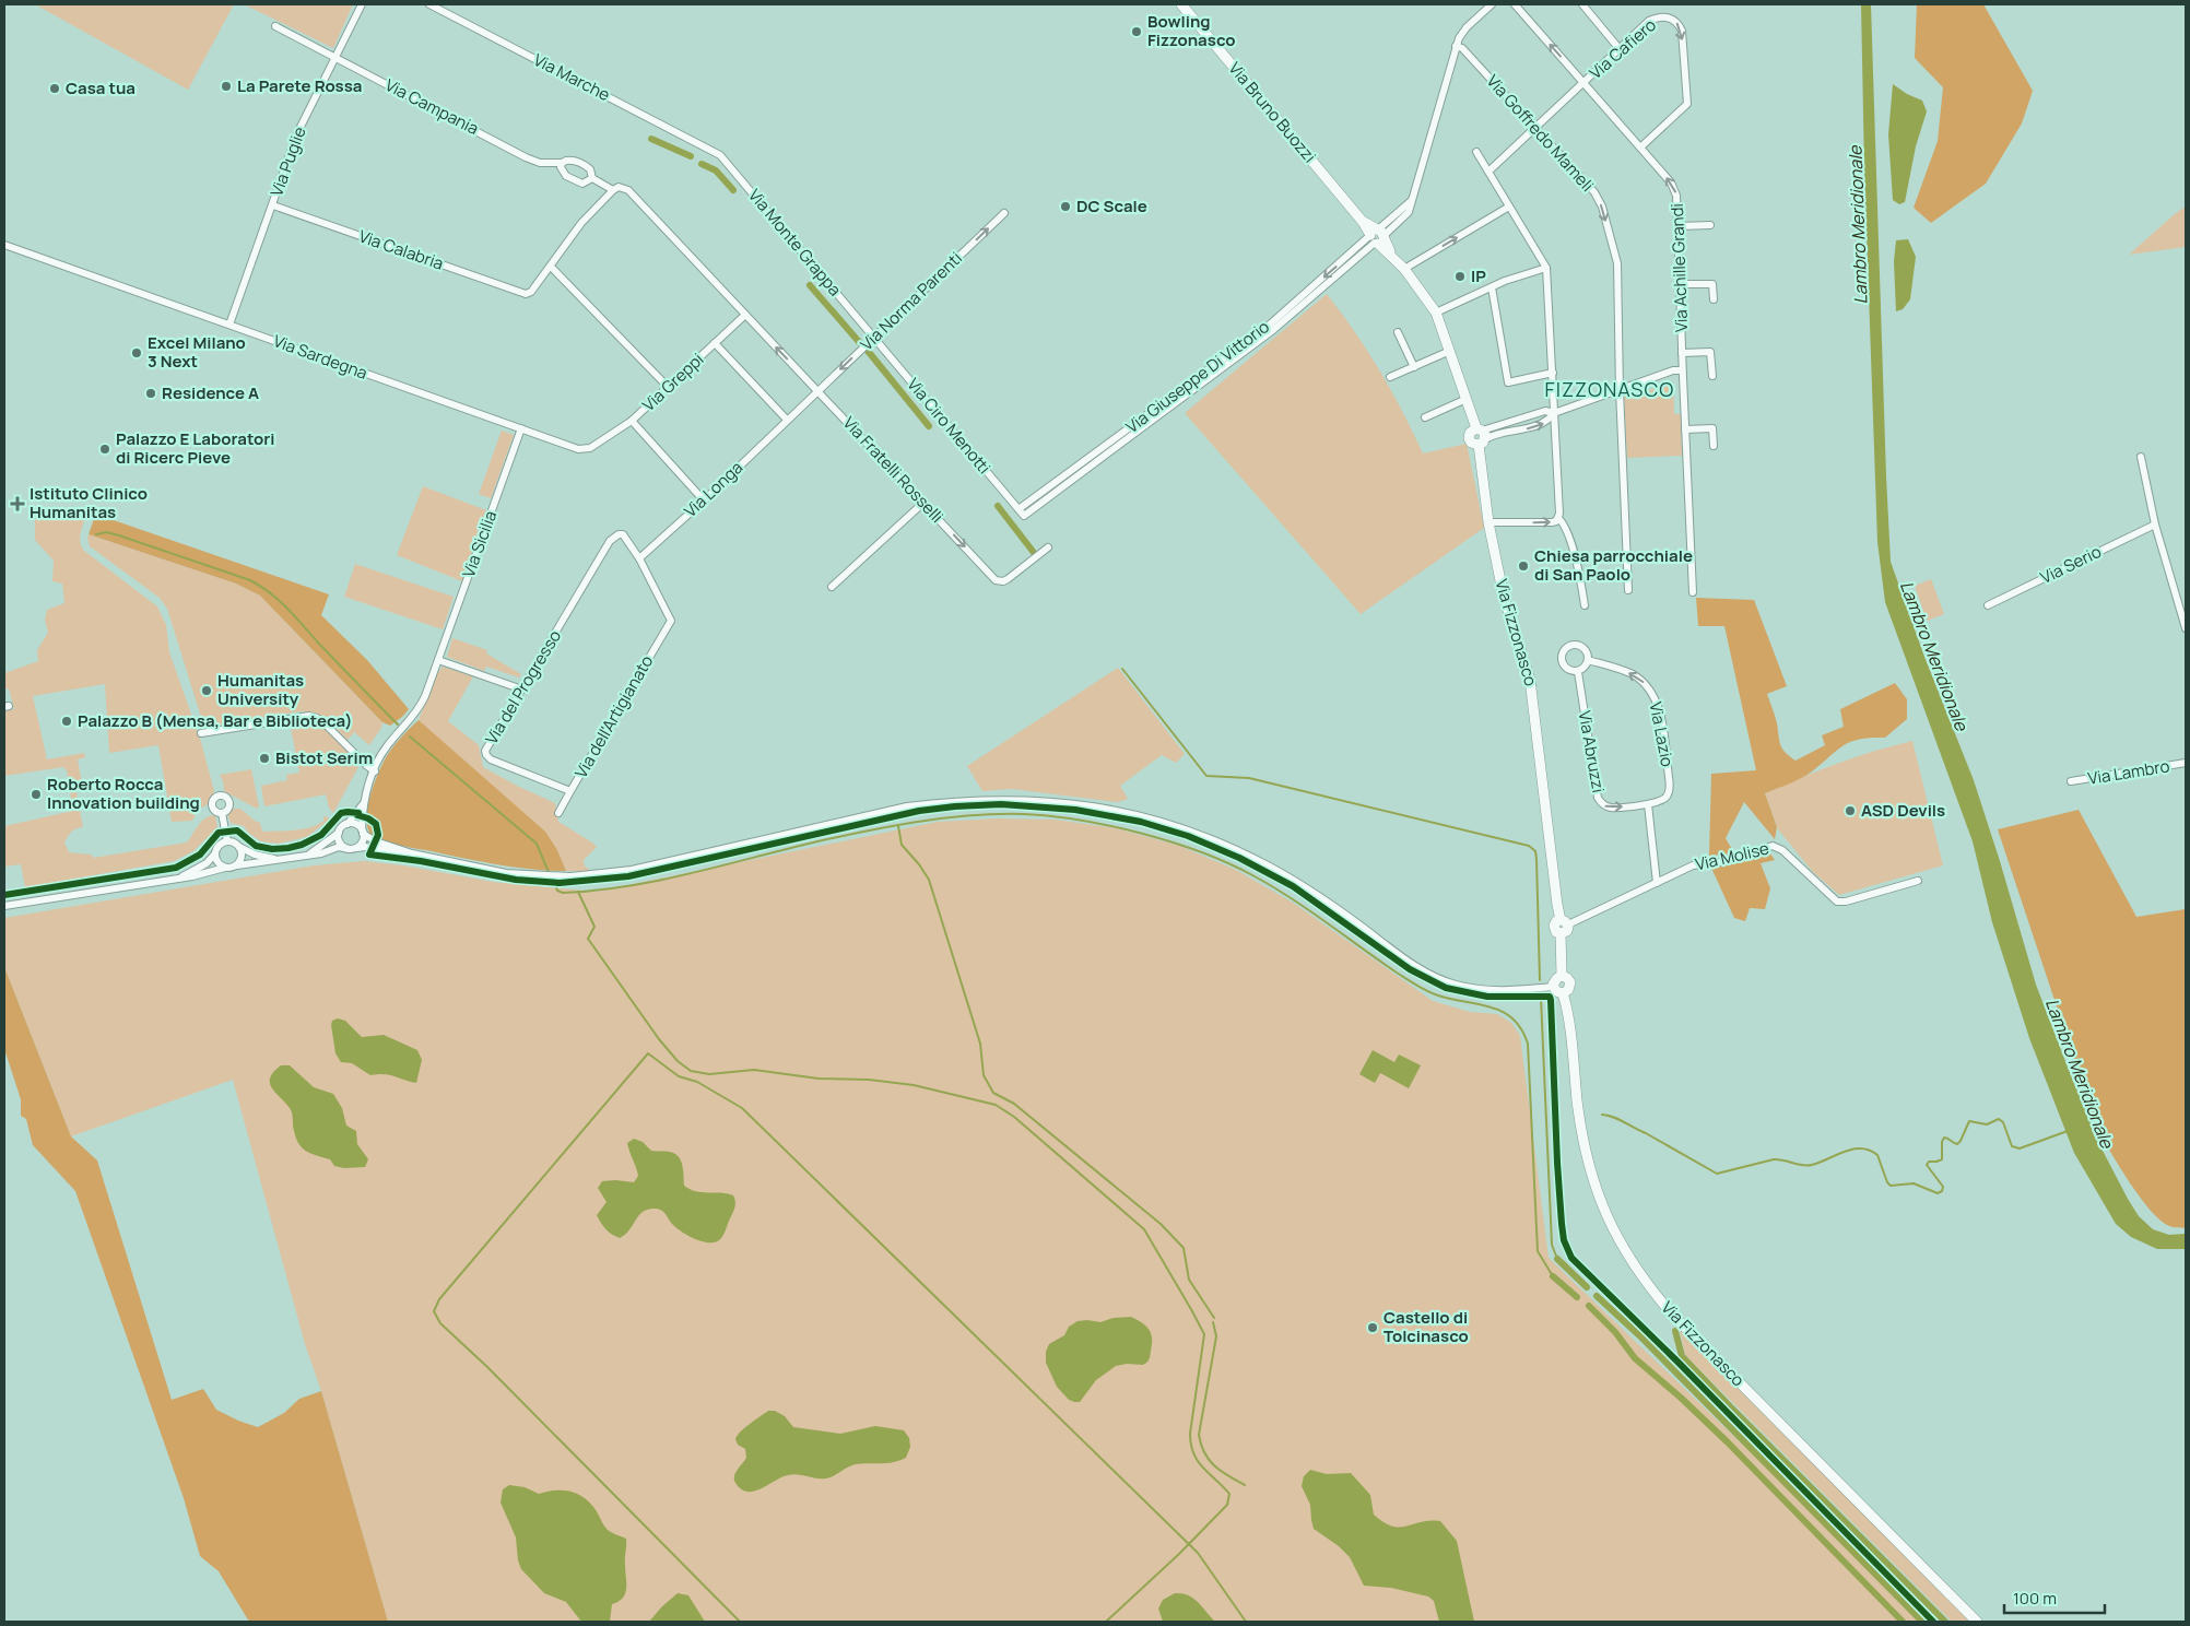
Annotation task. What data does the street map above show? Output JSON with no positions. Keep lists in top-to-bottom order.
{
  "streets": {
    "main road": ["Via Bruno Buozzi", "Via Fizzonasco"],
    "street": [
      "Via Cafiero",
      "Via Marche",
      "Via Campania",
      "Via Goffredo Mameli",
      "Via Puglie",
      "Via Monte Grappa",
      "Via Calabria",
      "Via Achille Grandi",
      "Via Norma Parenti",
      "Via Sardegna",
      "Via Giuseppe Di Vittorio",
      "Via Greppi",
      "Via Ciro Menotti",
      "Via Fratelli Rosselli",
      "Via Longa",
      "Via Sicilia",
      "Via Serio",
      "Via del Progresso",
      "Via dell'Artigianato",
      "Via Lazio",
      "Via Abruzzi",
      "Via Lambro",
      "Via Molise"
    ]
  },
  "crossings": [
    ["Via Cafiero", "Via Goffredo Mameli"],
    ["Via Cafiero", "Via Achille Grandi"],
    ["Via Marche", "Via Monte Grappa"],
    ["Via Campania", "Via Puglie"],
    ["Via Campania", "Via Greppi"],
    ["Via Campania", "Via Fratelli Rosselli"],
    ["Via Bruno Buozzi", "Via Giuseppe Di Vittorio"],
    ["Via Bruno Buozzi", "Via Fizzonasco"],
    ["Via Goffredo Mameli", "Via Giuseppe Di Vittorio"],
    ["Via Puglie", "Via Calabria"],
    ["Via Puglie", "Via Sardegna"],
    ["Via Monte Grappa", "Via Norma Parenti"],
    ["Via Monte Grappa", "Via Ciro Menotti"],
    ["Via Norma Parenti", "Via Ciro Menotti"],
    ["Via Norma Parenti", "Via Fratelli Rosselli"],
    ["Via Norma Parenti", "Via Longa"],
    ["Via Sardegna", "Via Greppi"],
    ["Via Sardegna", "Via Sicilia"],
    ["Via Giuseppe Di Vittorio", "Via Ciro Menotti"],
    ["Via Giuseppe Di Vittorio", "Via Fizzonasco"],
    ["Via Greppi", "Via Fratelli Rosselli"],
    ["Via Longa", "Via del Progresso"],
    ["Via Longa", "Via dell'Artigianato"],
    ["Via Fizzonasco", "Via Molise"],
    ["Via del Progresso", "Via dell'Artigianato"],
    ["Via Lazio", "Via Abruzzi"]
  ],
  "one_way": ["Via Goffredo Mameli", "Via Abruzzi"],
  "districts": ["FIZZONASCO"],
  "water": ["Lambro Meridionale"],
  "places": {
    "other": [
      "Bowling Fizzonasco",
      "La Parete Rossa",
      "Casa tua",
      "DC Scale",
      "IP",
      "Excel Milano 3 Next",
      "Residence A",
      "Palazzo E Laboratori di Ricerc Pieve",
      "Chiesa parrocchiale di San Paolo",
      "Humanitas University",
      "Palazzo B (Mensa, Bar e Biblioteca)",
      "Bistot Serim",
      "Roberto Rocca Innovation building",
      "ASD Devils",
      "Castello di Tolcinasco"
    ],
    "health": ["Istituto Clinico Humanitas"]
  },
  "scale_bar": "100 m"
}
